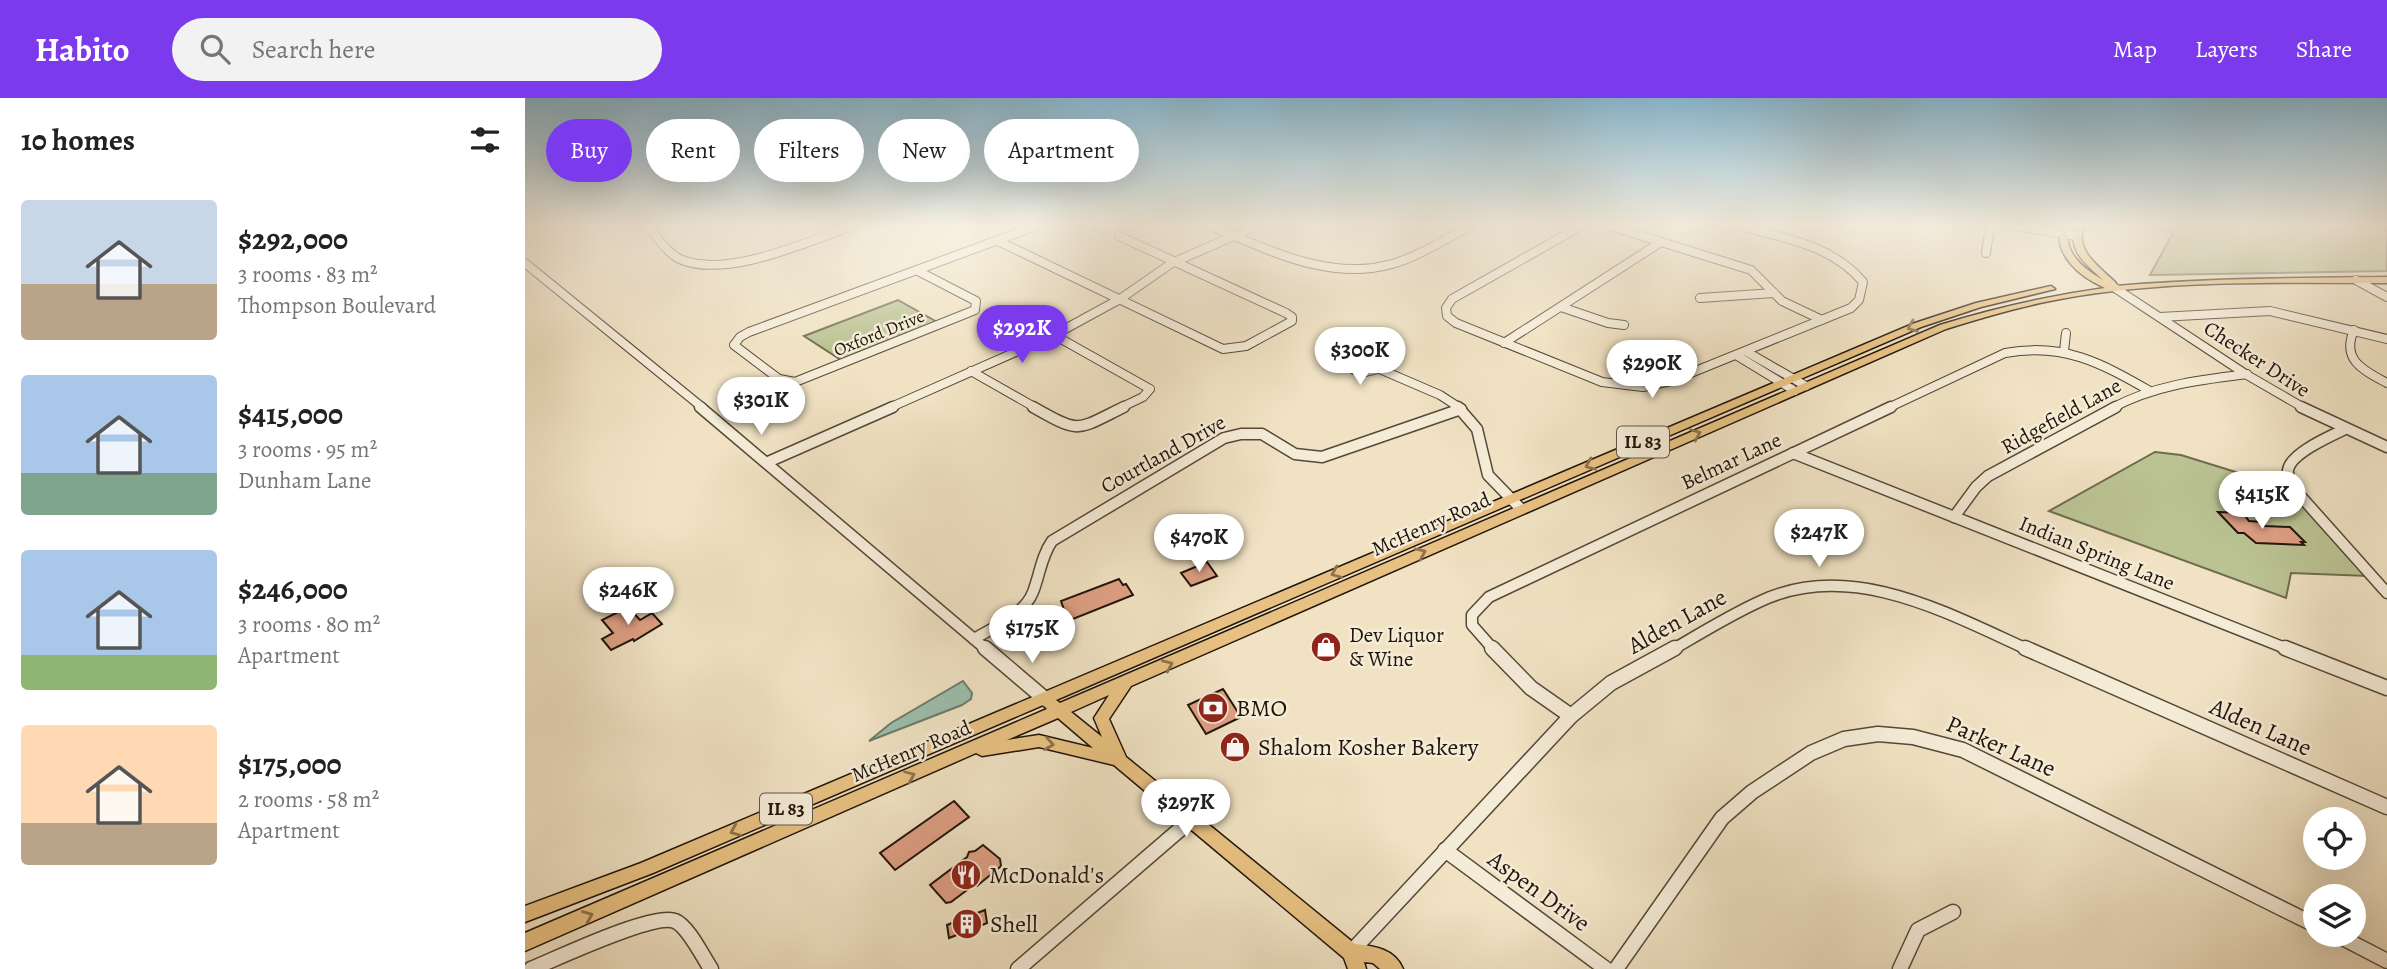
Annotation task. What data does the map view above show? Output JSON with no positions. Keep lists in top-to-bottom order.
{
  "streets": {
    "main road": ["IL 83", "McHenry Road"],
    "street": [
      "Oxford Drive",
      "Checker Drive",
      "Ridgefield Lane",
      "Courtland Drive",
      "Belmar Lane",
      "Indian Spring Lane",
      "Alden Lane",
      "Parker Lane",
      "Aspen Drive"
    ]
  },
  "crossings": [
    ["Checker Drive", "Ridgefield Lane"],
    ["Checker Drive", "McHenry Road"],
    ["Ridgefield Lane", "Belmar Lane"],
    ["Ridgefield Lane", "Indian Spring Lane"],
    ["Belmar Lane", "Indian Spring Lane"],
    ["Belmar Lane", "Alden Lane"],
    ["Alden Lane", "Aspen Drive"]
  ],
  "places": {
    "shop": ["Dev Liquor & Wine", "Shalom Kosher Bakery"],
    "bank": ["BMO"],
    "restaurant": ["McDonald's"],
    "building": ["Shell"]
  },
  "page": {
    "header": "Habito",
    "search": "Search here",
    "nav": ["Map", "Layers", "Share"],
    "heading": "10 homes",
    "chip": [
      "Buy",
      "Rent",
      "Filters",
      "New",
      "Apartment"
    ],
    "list": [
      {
        "name": "$292,000",
        "note": "3 rooms · 83 m² · Thompson Boulevard"
      },
      {
        "name": "$415,000",
        "note": "3 rooms · 95 m² · Dunham Lane"
      },
      {
        "name": "$246,000",
        "note": "3 rooms · 80 m² · Apartment"
      },
      {
        "name": "$175,000",
        "note": "2 rooms · 58 m² · Apartment"
      }
    ],
    "price": [
      "$292K",
      "$300K",
      "$290K",
      "$301K",
      "$415K",
      "$247K",
      "$470K",
      "$246K",
      "$175K",
      "$297K"
    ]
  }
}
